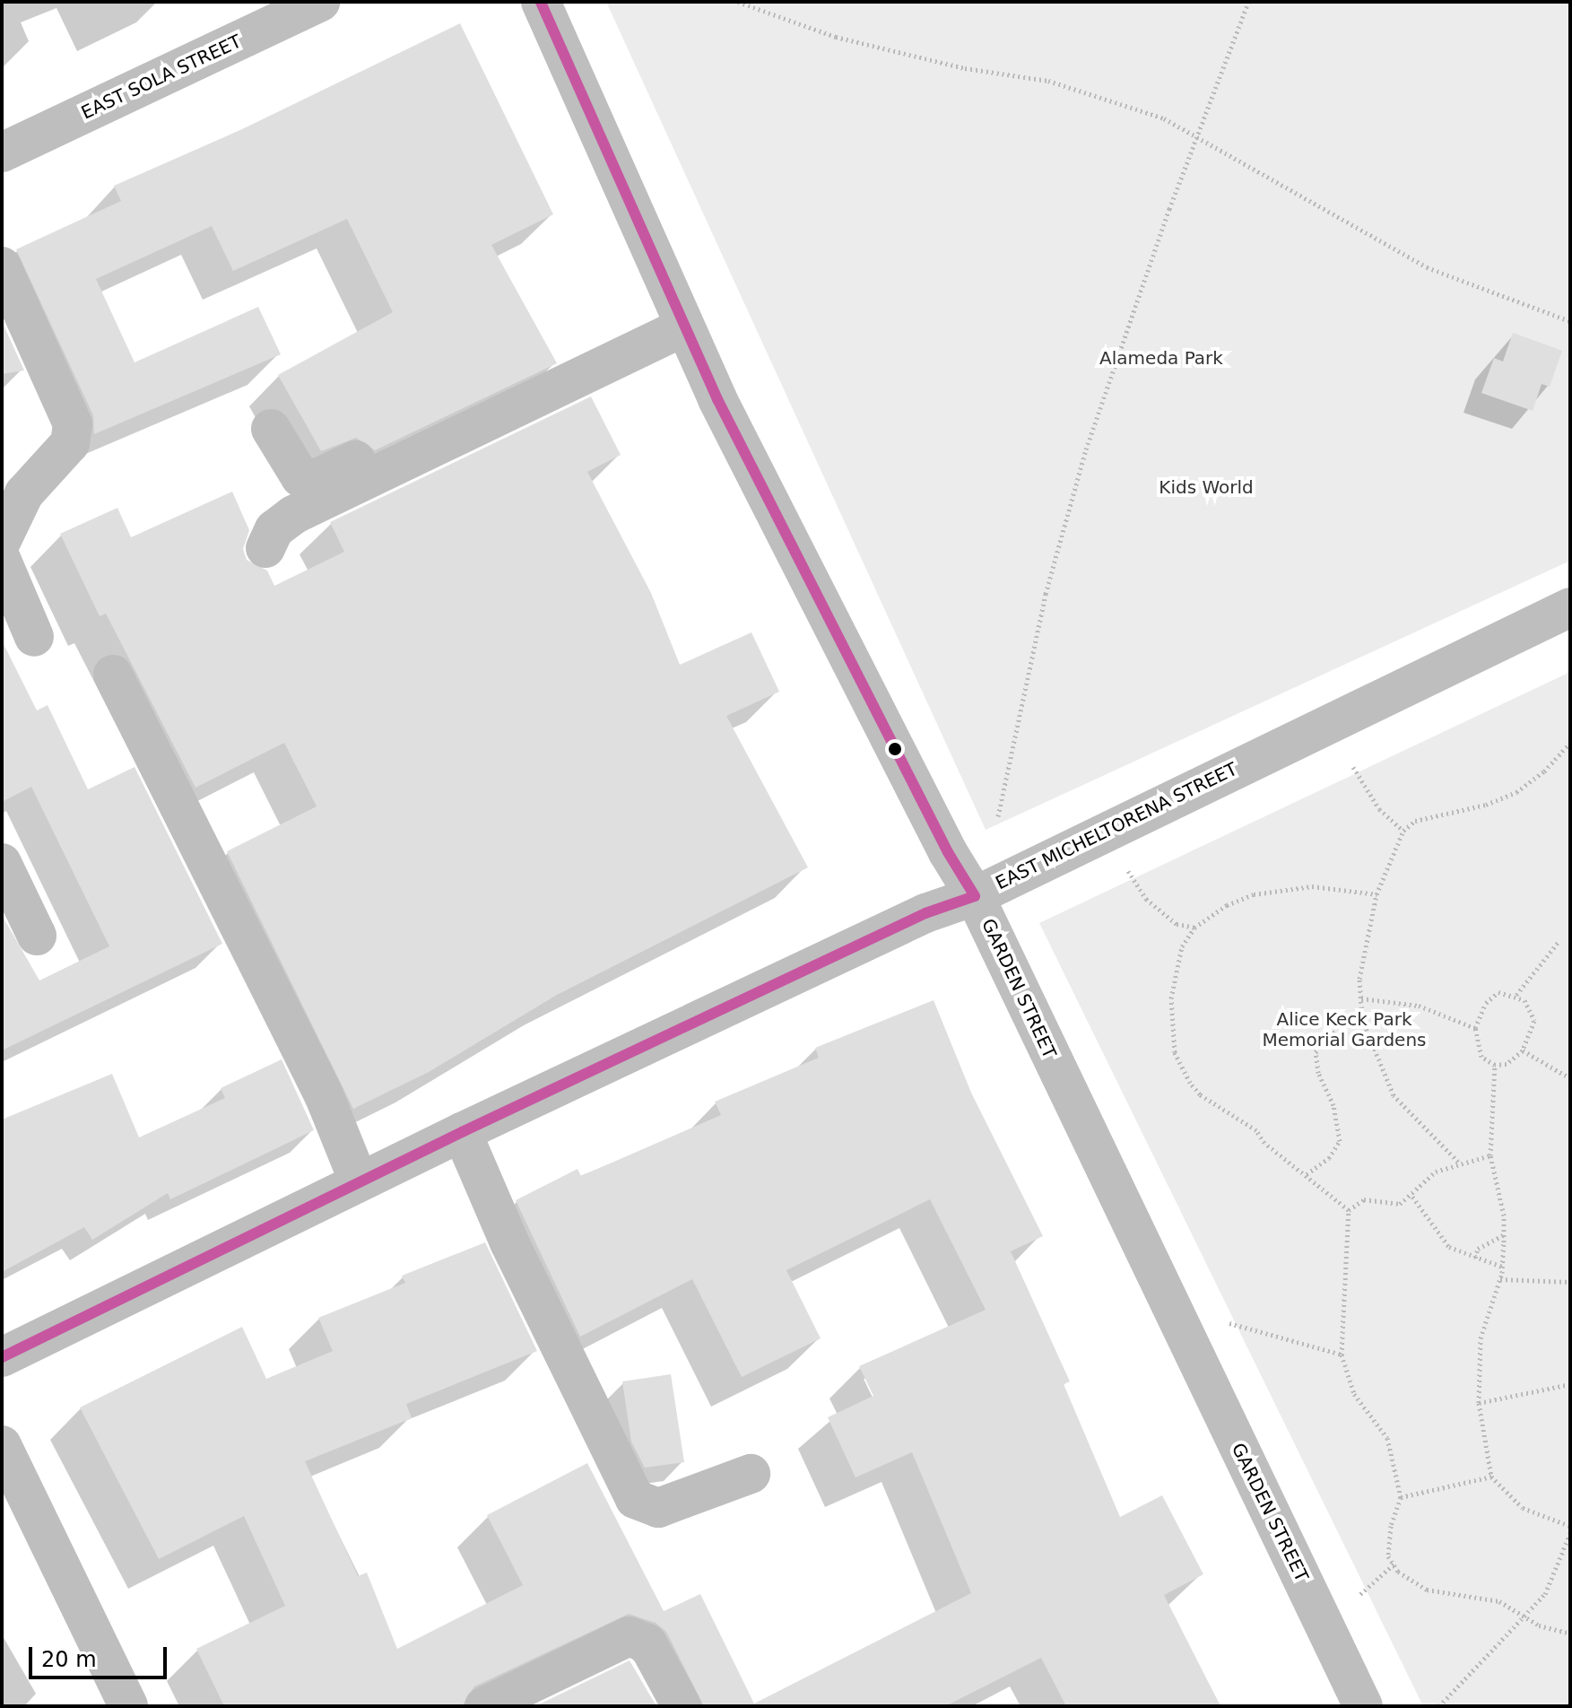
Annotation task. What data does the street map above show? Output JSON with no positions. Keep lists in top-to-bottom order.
{
  "streets": {
    "street": ["EAST SOLA STREET", "EAST MICHELTORENA STREET", "GARDEN STREET"]
  },
  "crossings": [
    ["EAST MICHELTORENA STREET", "GARDEN STREET"]
  ],
  "parks": ["Alameda Park", "Kids World", "Alice Keck Park Memorial Gardens"],
  "scale_bar": "20 m"
}
